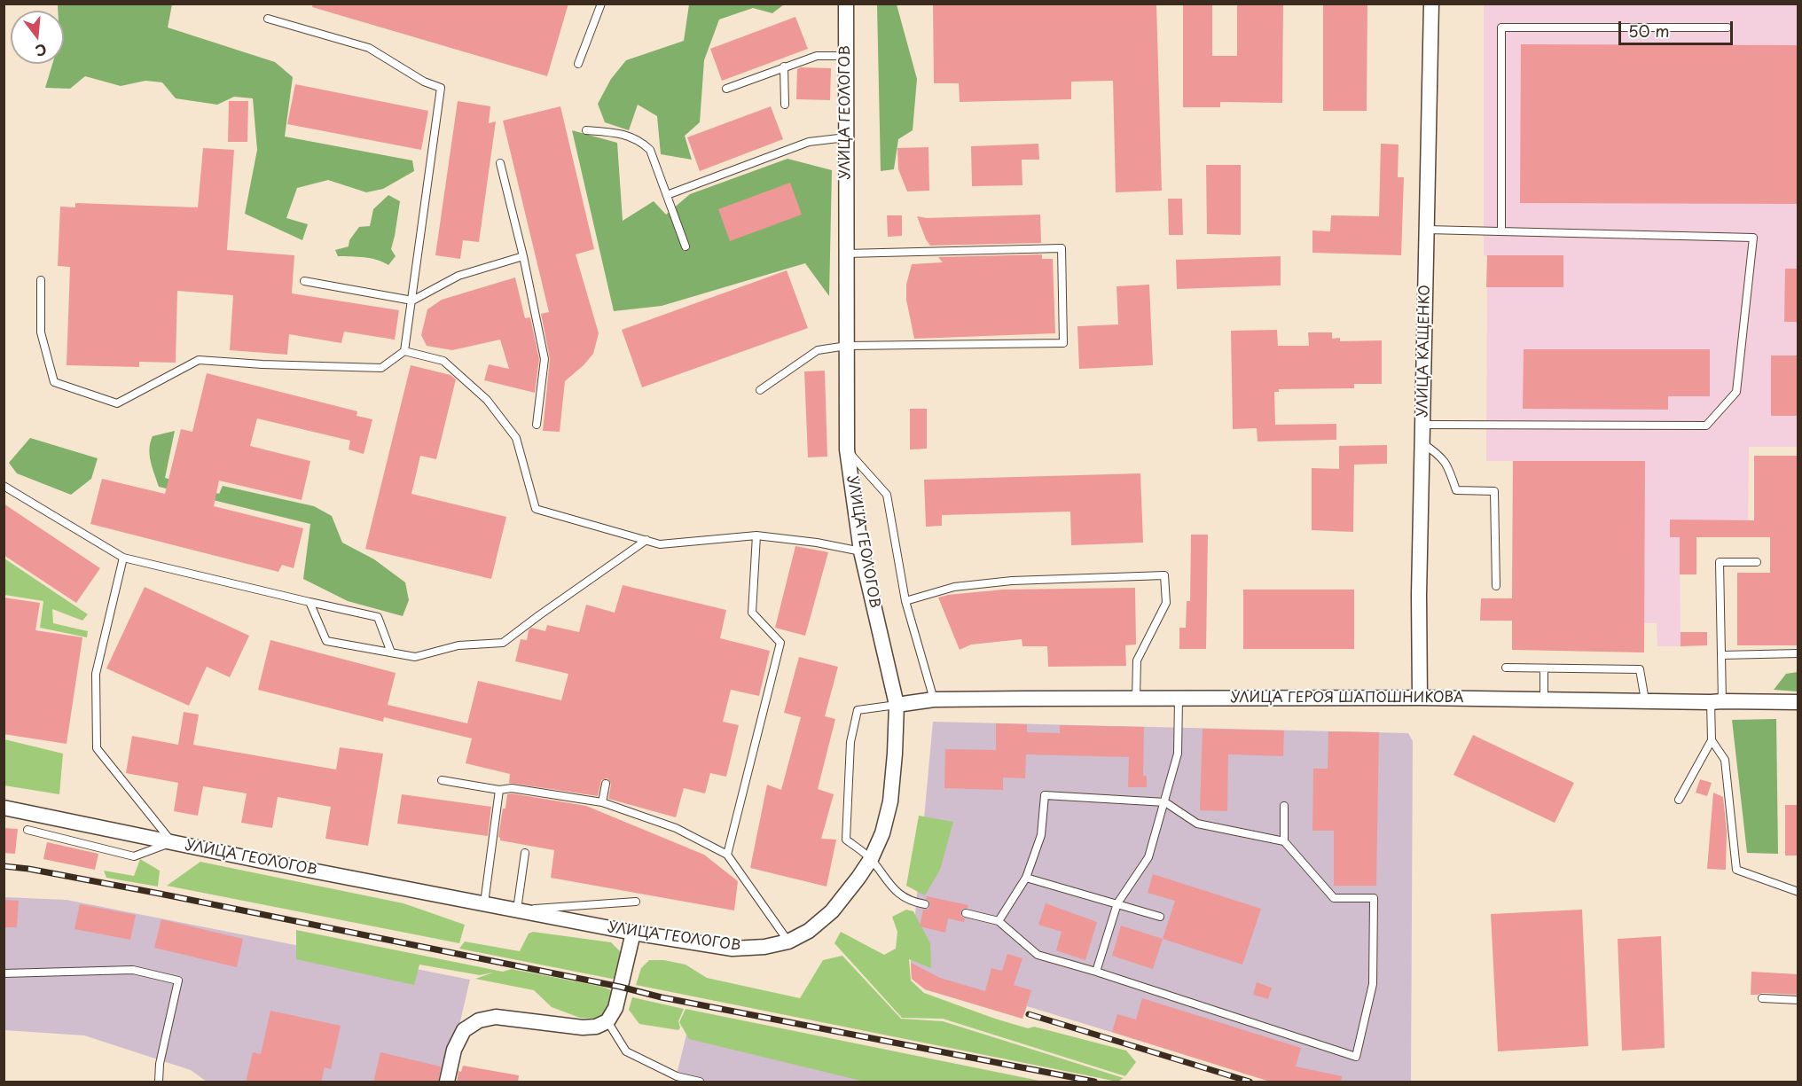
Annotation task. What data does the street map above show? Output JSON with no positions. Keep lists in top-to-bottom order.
{
  "streets": {
    "street": ["УЛИЦА ГЕОЛОГОВ", "УЛИЦА КАЩЕНКО", "УЛИЦА ГЕРОЯ ШАПОШНИКОВА"]
  },
  "crossings": [
    ["УЛИЦА ГЕОЛОГОВ", "УЛИЦА ГЕРОЯ ШАПОШНИКОВА"],
    ["УЛИЦА КАЩЕНКО", "УЛИЦА ГЕРОЯ ШАПОШНИКОВА"]
  ],
  "scale_bar": "50 m",
  "north": "bottom"
}
